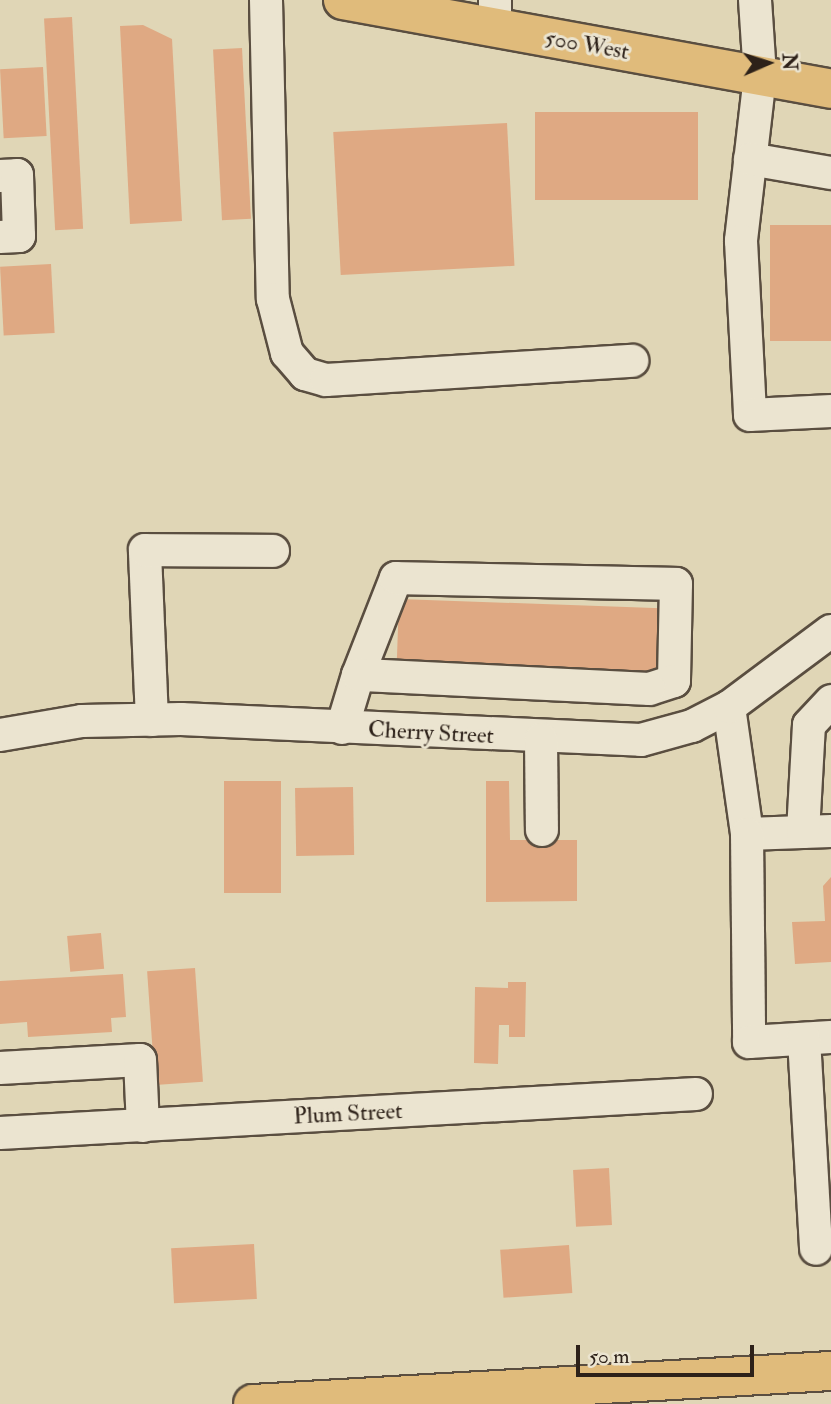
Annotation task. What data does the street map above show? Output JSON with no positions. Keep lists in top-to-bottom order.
{
  "streets": {
    "main road": ["500 West"],
    "street": ["Cherry Street", "Plum Street"]
  },
  "scale_bar": "50 m",
  "north": "right"
}
